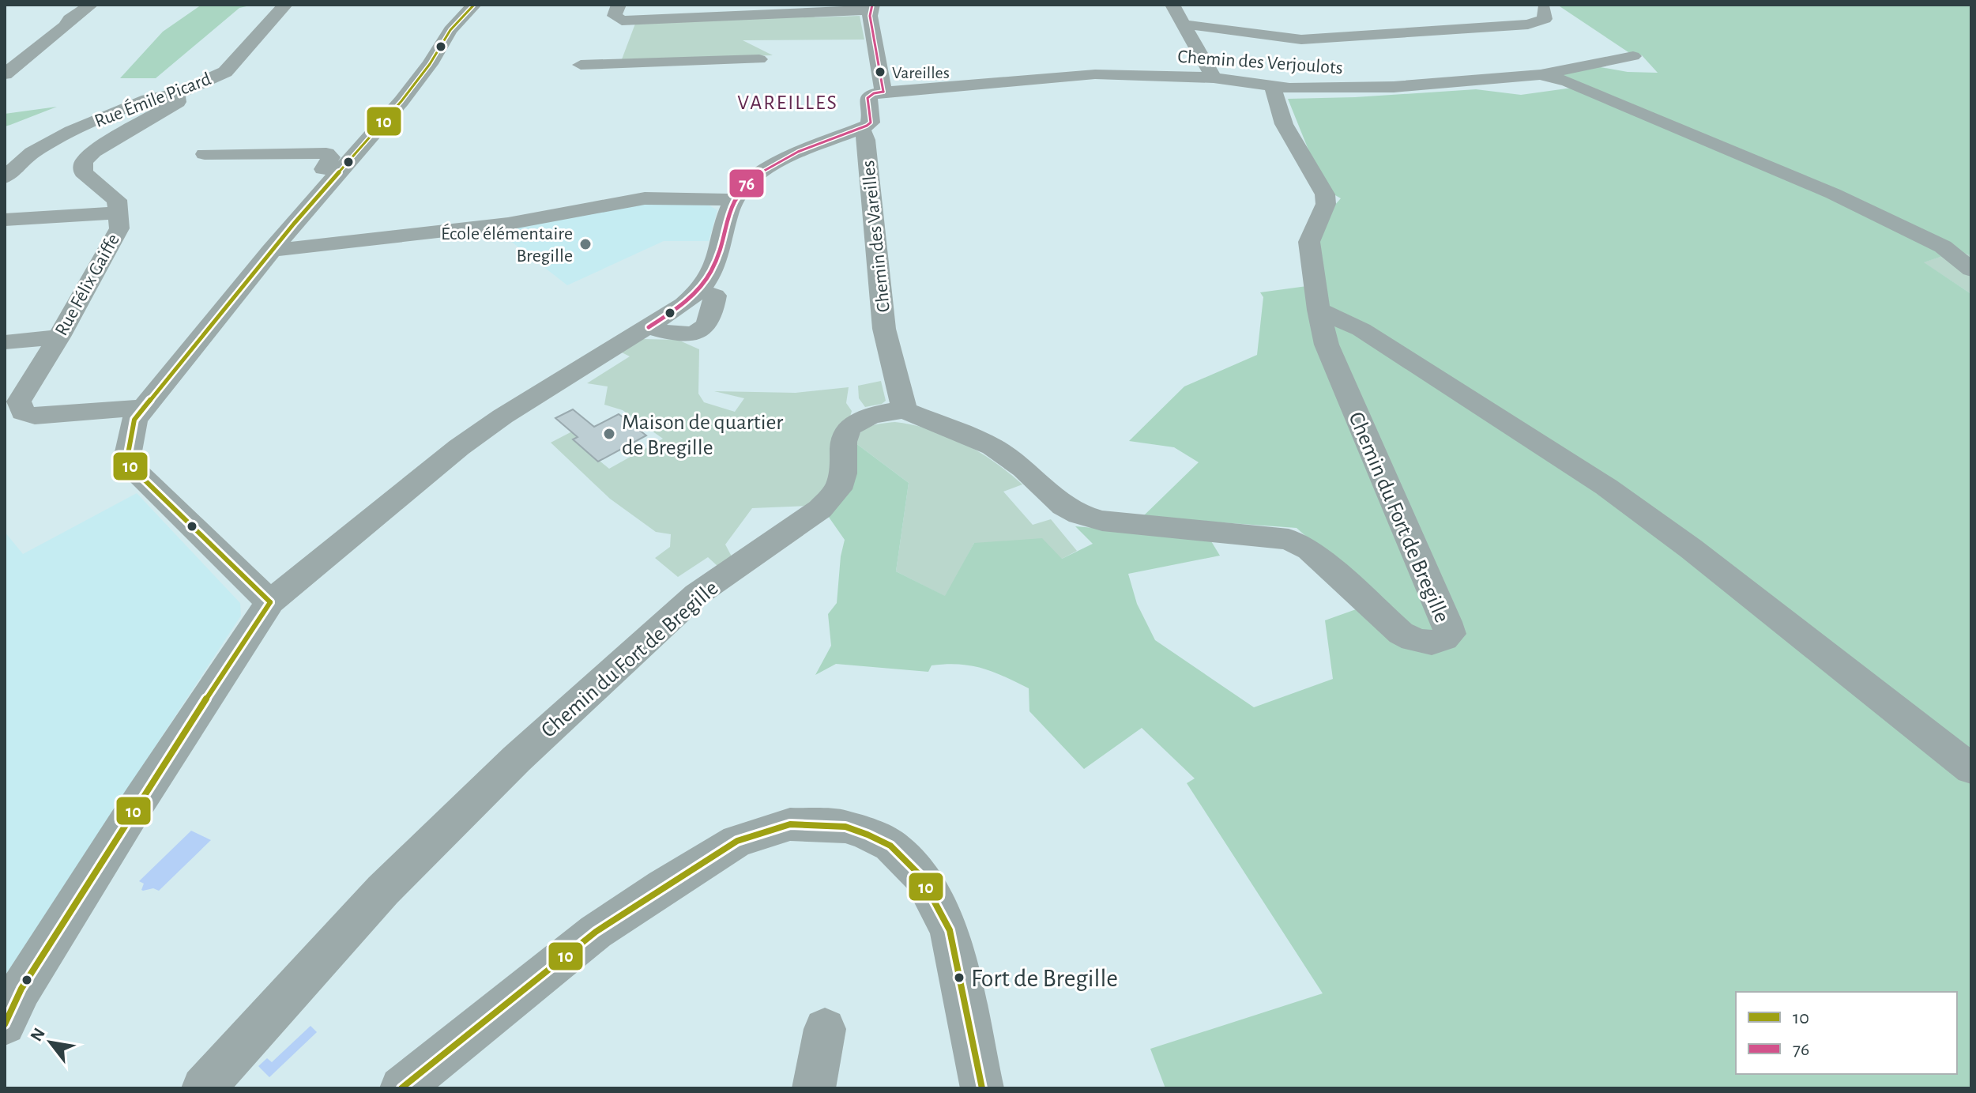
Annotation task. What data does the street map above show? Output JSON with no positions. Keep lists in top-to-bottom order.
{
  "streets": {
    "street": [
      "Chemin des Verjoulots",
      "Rue Émile Picard",
      "Chemin des Vareilles",
      "Rue Félix Gaiffe",
      "Chemin du Fort de Bregille"
    ]
  },
  "crossings": [
    ["Chemin des Verjoulots", "Chemin des Vareilles"],
    ["Rue Émile Picard", "Rue Félix Gaiffe"],
    ["Chemin des Vareilles", "Chemin du Fort de Bregille"]
  ],
  "districts": ["VAREILLES"],
  "places": [
    "Vareilles",
    "École élémentaire Bregille",
    "Maison de quartier de Bregille",
    "Fort de Bregille"
  ],
  "lines": ["transit line 10", "transit line 76"],
  "legend": ["10", "76"],
  "north": "top left"
}
